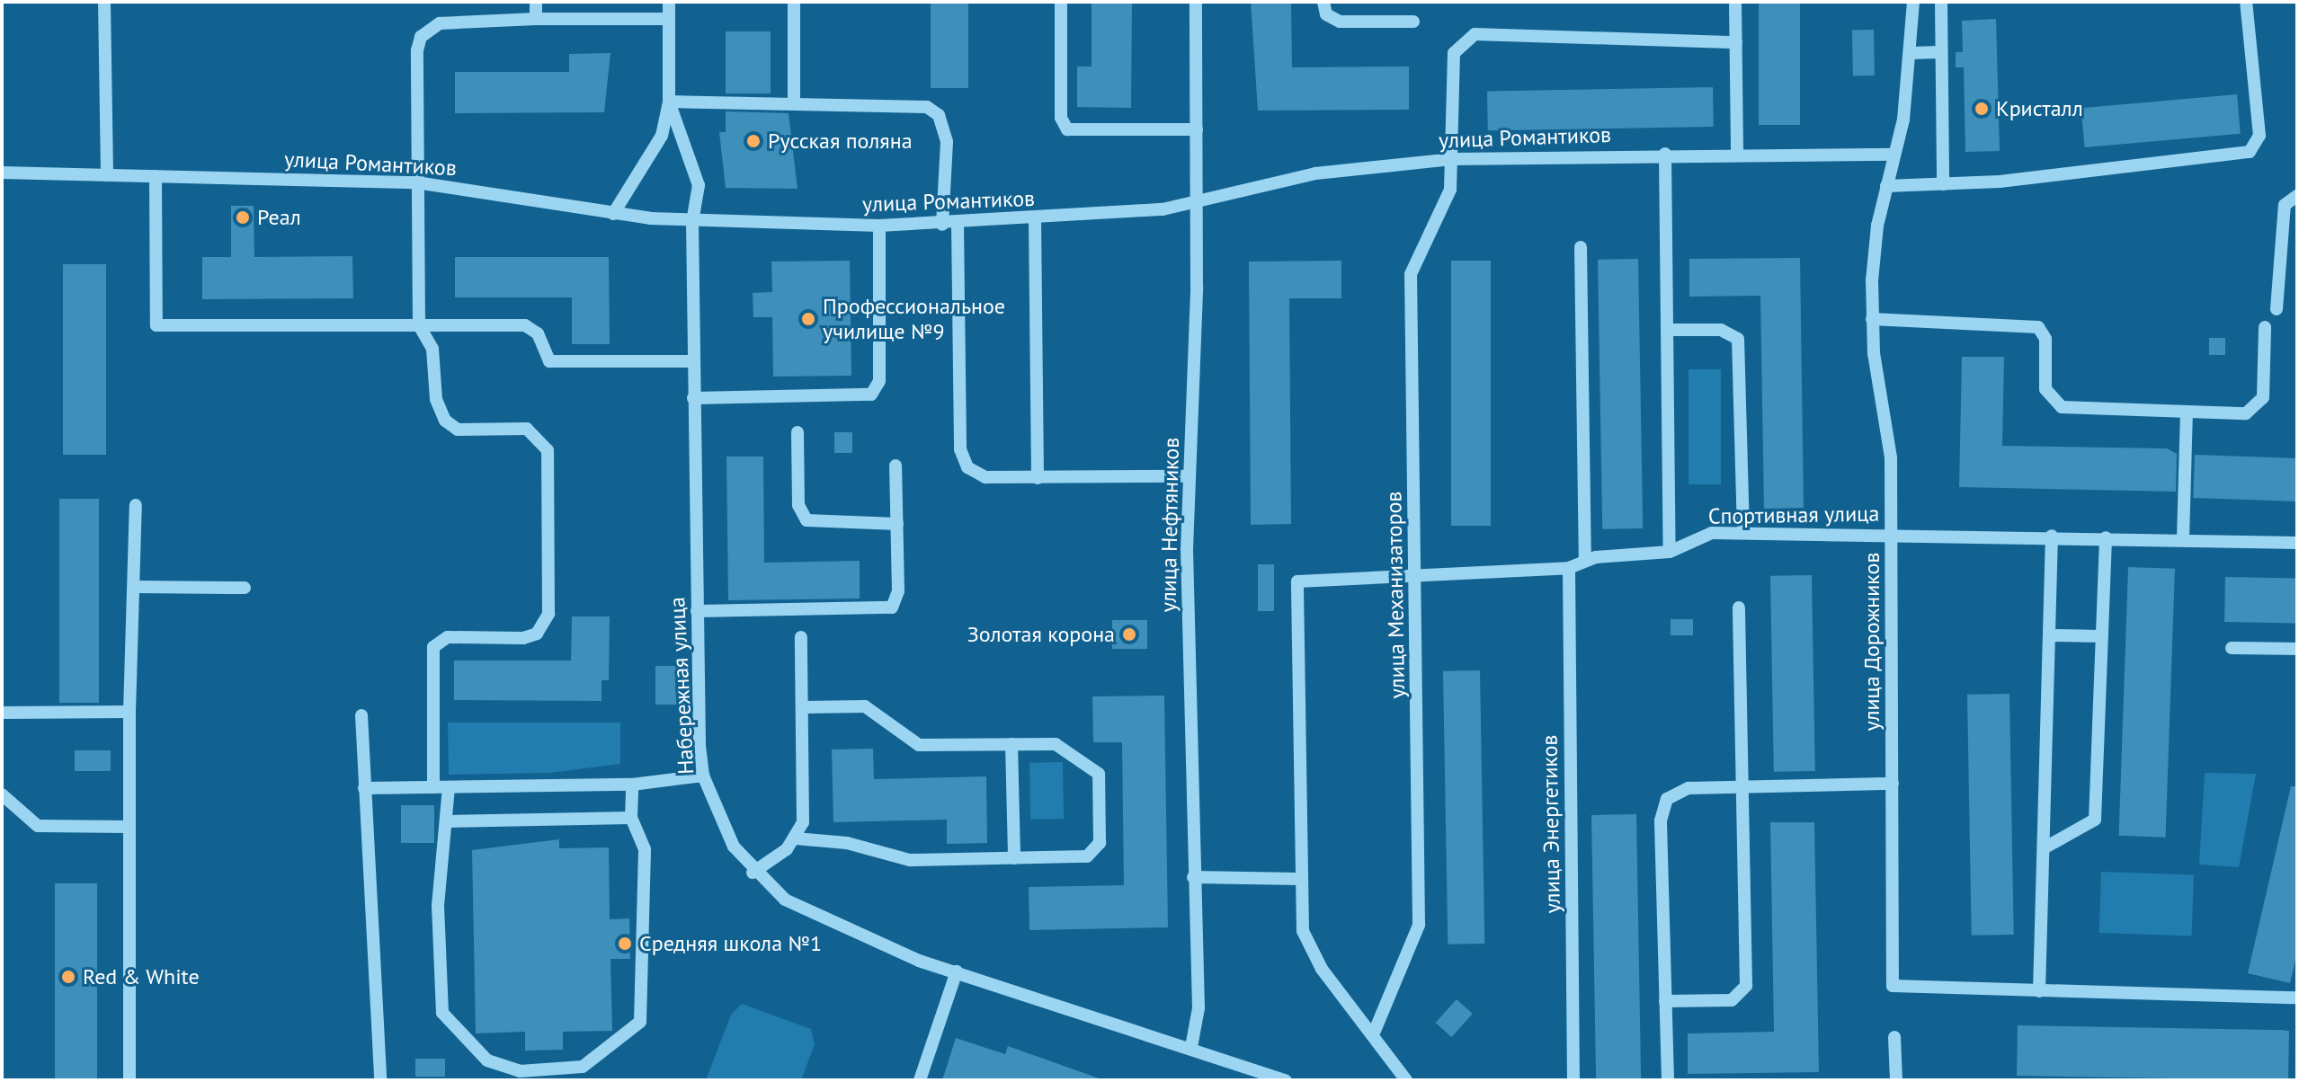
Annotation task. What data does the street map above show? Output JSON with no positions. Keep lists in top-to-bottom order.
{
  "streets": {
    "street": [
      "улица Романтиков",
      "Спортивная улица",
      "улица Нефтяников",
      "улица Механизаторов",
      "улица Дорожников",
      "Набережная улица",
      "улица Энергетиков"
    ]
  },
  "crossings": [
    ["улица Романтиков", "улица Нефтяников"],
    ["улица Романтиков", "улица Механизаторов"],
    ["улица Романтиков", "улица Дорожников"],
    ["улица Романтиков", "Набережная улица"],
    ["Спортивная улица", "улица Механизаторов"],
    ["Спортивная улица", "улица Дорожников"],
    ["Спортивная улица", "улица Энергетиков"],
    ["улица Нефтяников", "Набережная улица"]
  ],
  "places": [
    "Кристалл",
    "Русская поляна",
    "Реал",
    "Профессиональное училище №9",
    "Золотая корона",
    "Средняя школа №1",
    "Red & White"
  ]
}
